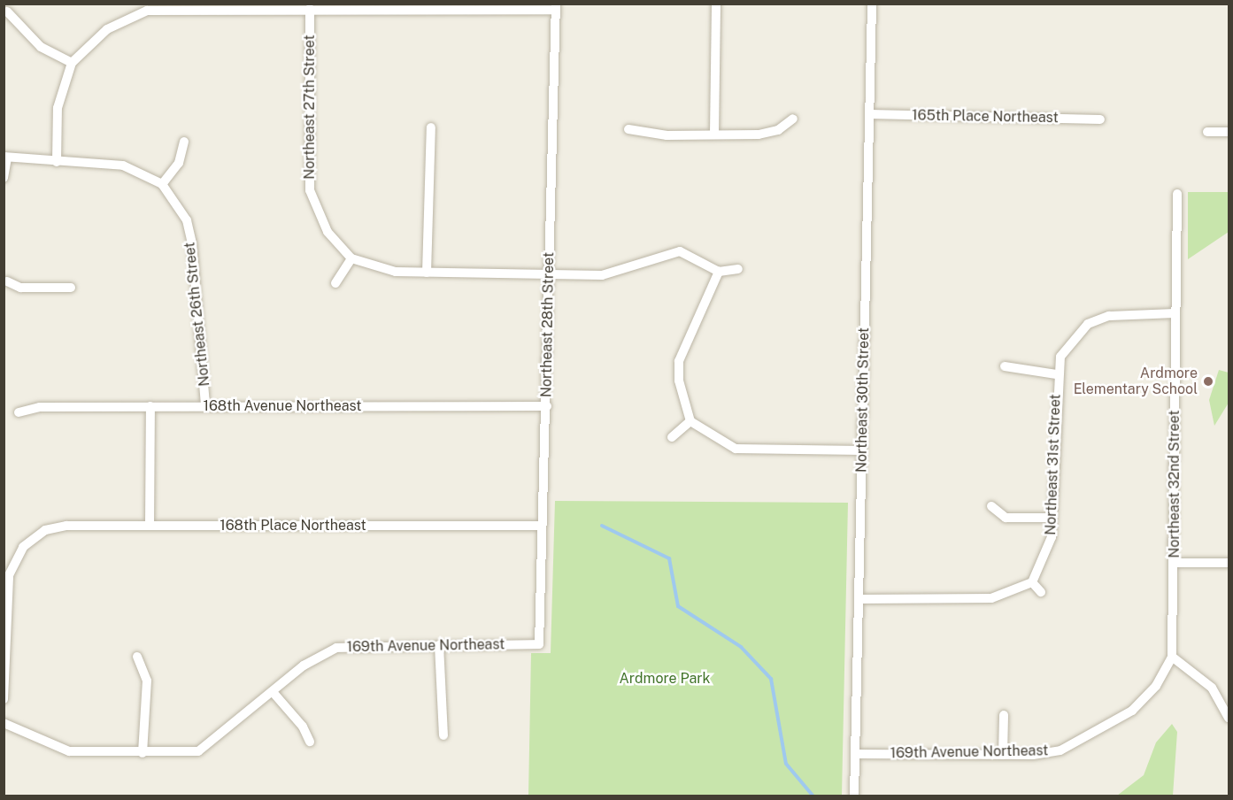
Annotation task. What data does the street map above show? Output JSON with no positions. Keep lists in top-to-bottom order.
{
  "streets": {
    "street": [
      "Northeast 27th Street",
      "165th Place Northeast",
      "Northeast 26th Street",
      "Northeast 28th Street",
      "Northeast 30th Street",
      "168th Avenue Northeast",
      "Northeast 31st Street",
      "Northeast 32nd Street",
      "168th Place Northeast",
      "169th Avenue Northeast"
    ]
  },
  "crossings": [
    ["165th Place Northeast", "Northeast 30th Street"],
    ["Northeast 26th Street", "168th Avenue Northeast"],
    ["Northeast 28th Street", "168th Avenue Northeast"],
    ["Northeast 28th Street", "168th Place Northeast"],
    ["Northeast 28th Street", "169th Avenue Northeast"],
    ["Northeast 30th Street", "169th Avenue Northeast"],
    ["Northeast 32nd Street", "169th Avenue Northeast"]
  ],
  "parks": ["Ardmore Park"],
  "places": ["Ardmore Elementary School"]
}
